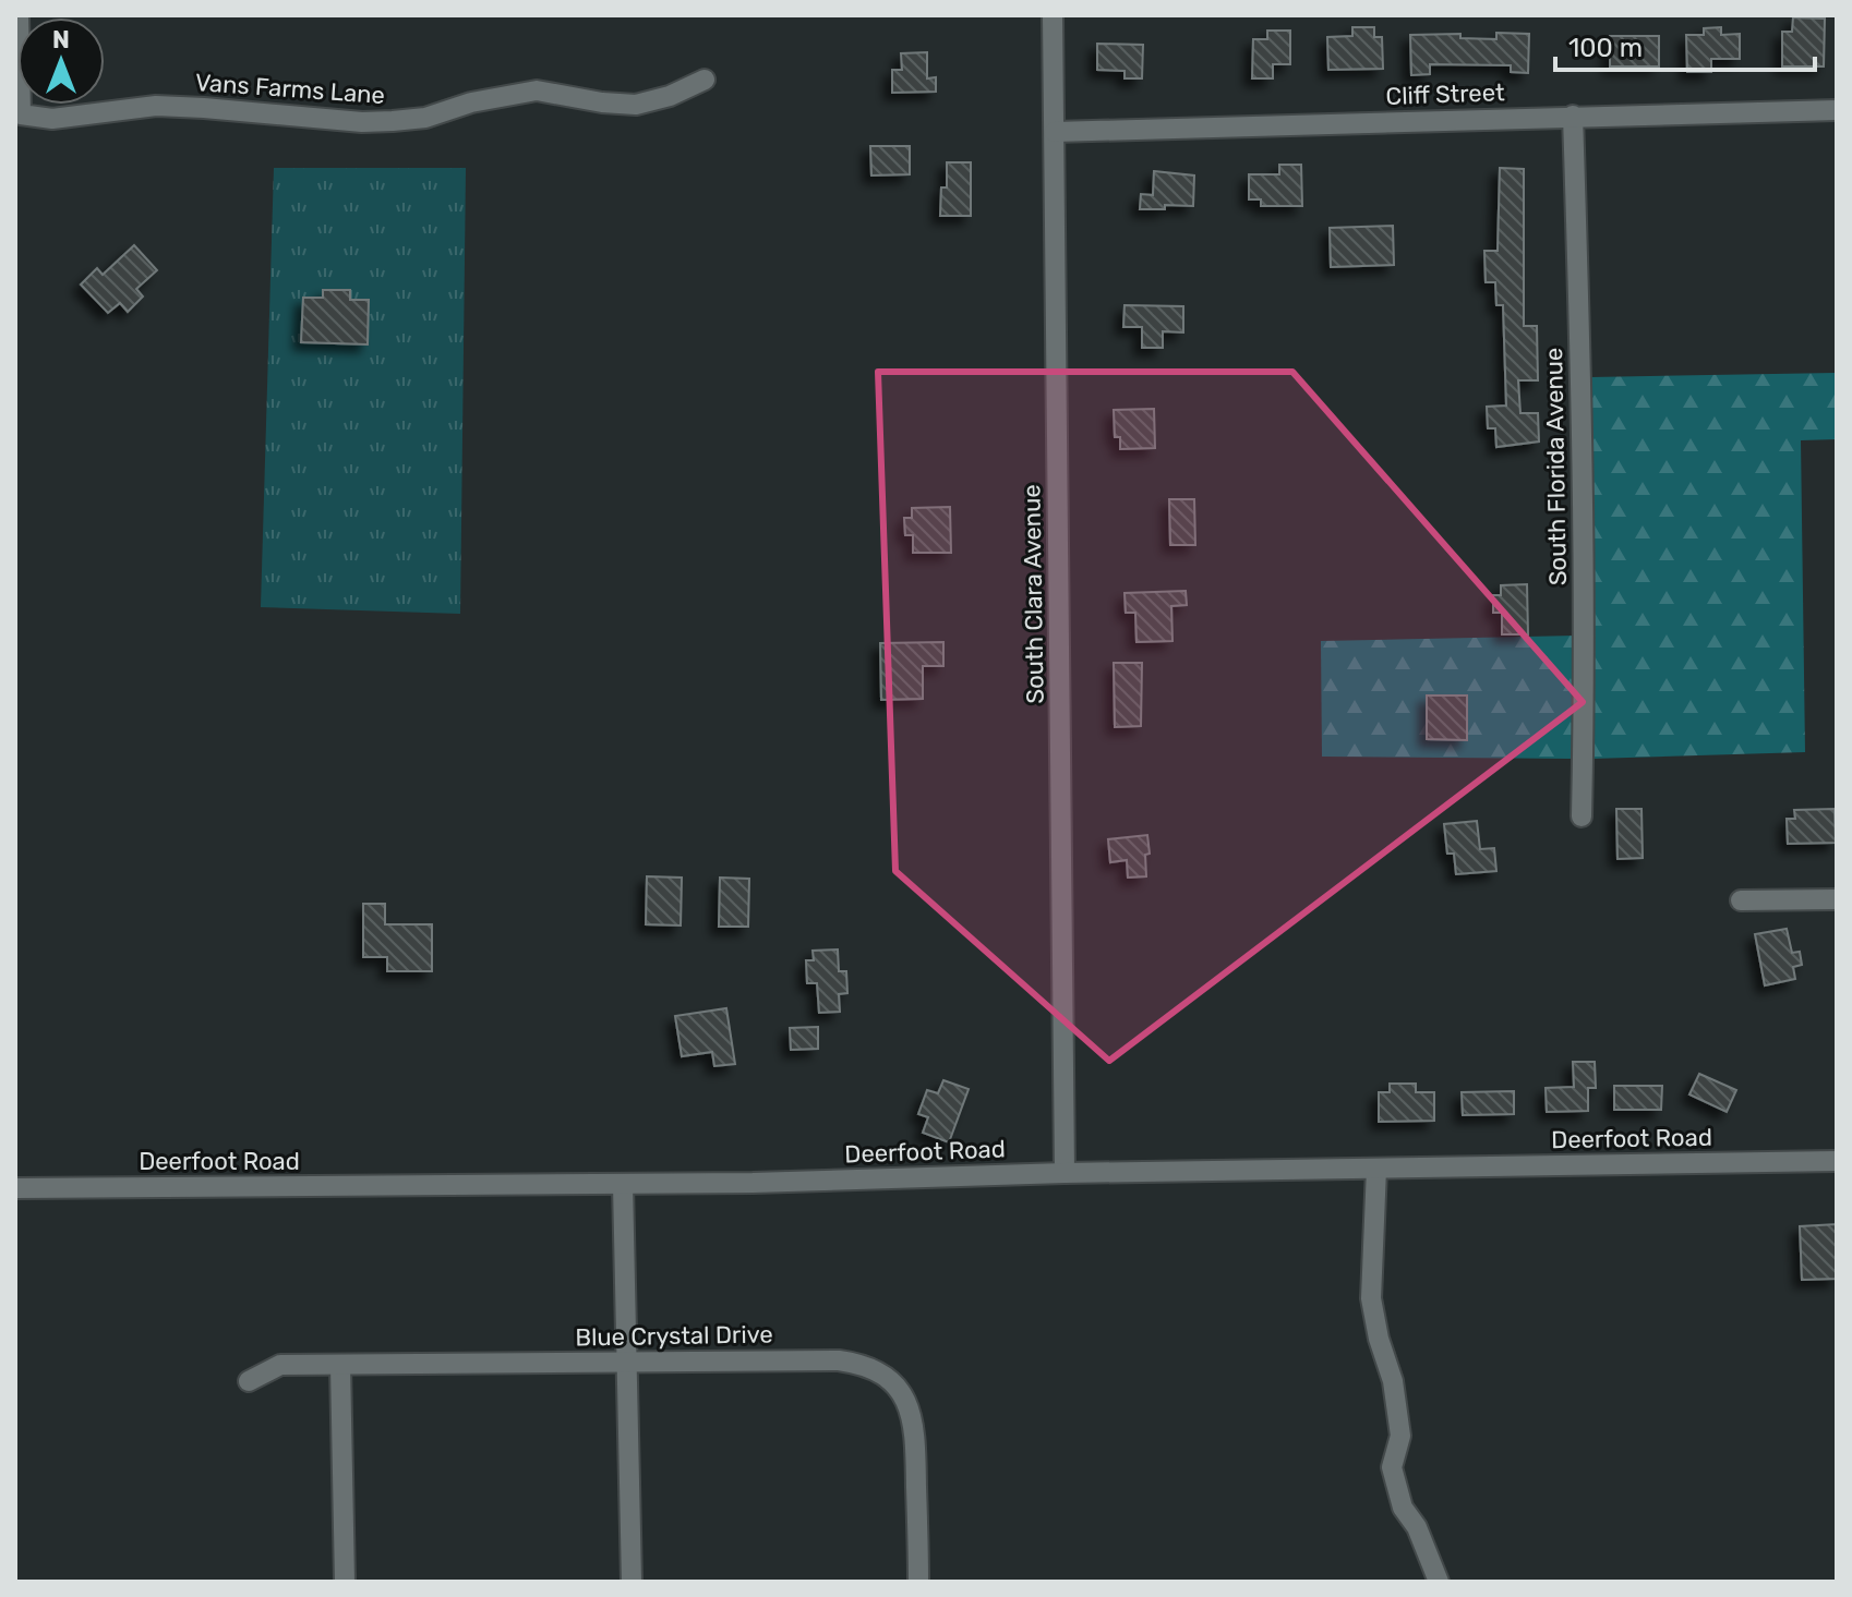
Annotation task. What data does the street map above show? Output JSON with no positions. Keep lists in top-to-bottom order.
{
  "streets": {
    "street": [
      "Vans Farms Lane",
      "Cliff Street",
      "South Florida Avenue",
      "South Clara Avenue",
      "Deerfoot Road",
      "Blue Crystal Drive"
    ]
  },
  "crossings": [
    ["Cliff Street", "South Florida Avenue"],
    ["Cliff Street", "South Clara Avenue"],
    ["South Clara Avenue", "Deerfoot Road"]
  ],
  "scale_bar": "100 m",
  "north": "top"
}
